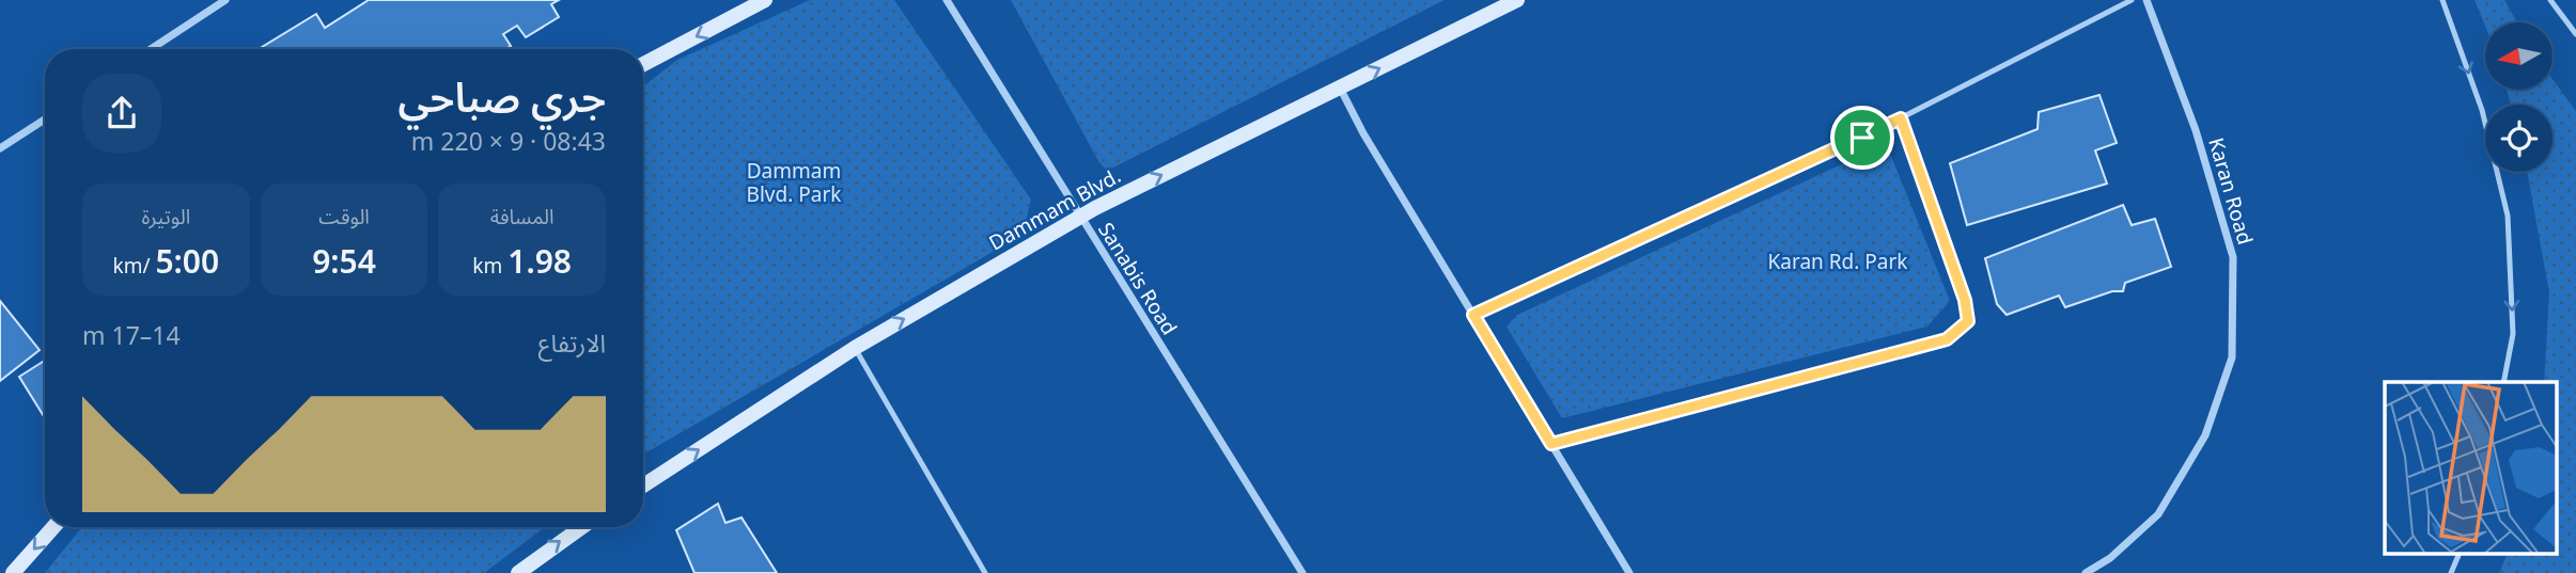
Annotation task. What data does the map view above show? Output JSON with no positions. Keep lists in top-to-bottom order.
{
  "streets": {
    "main road": ["Dammam Blvd."],
    "street": ["Karan Road", "Sanabis Road"]
  },
  "crossings": [
    ["Dammam Blvd.", "Sanabis Road"]
  ],
  "one_way": ["Dammam Blvd."],
  "parks": ["Dammam Blvd. Park", "Karan Rd. Park"],
  "north": "left",
  "page": {
    "heading": ["جري صباحي", "08:43 · 9 × 220 m"],
    "stats": [
      ["المسافة", "1.98 km"],
      ["الوقت", "9:54"],
      ["الوتيرة", "5:00 /km"]
    ],
    "chart": ["الارتفاع", "14–17 m"]
  }
}
